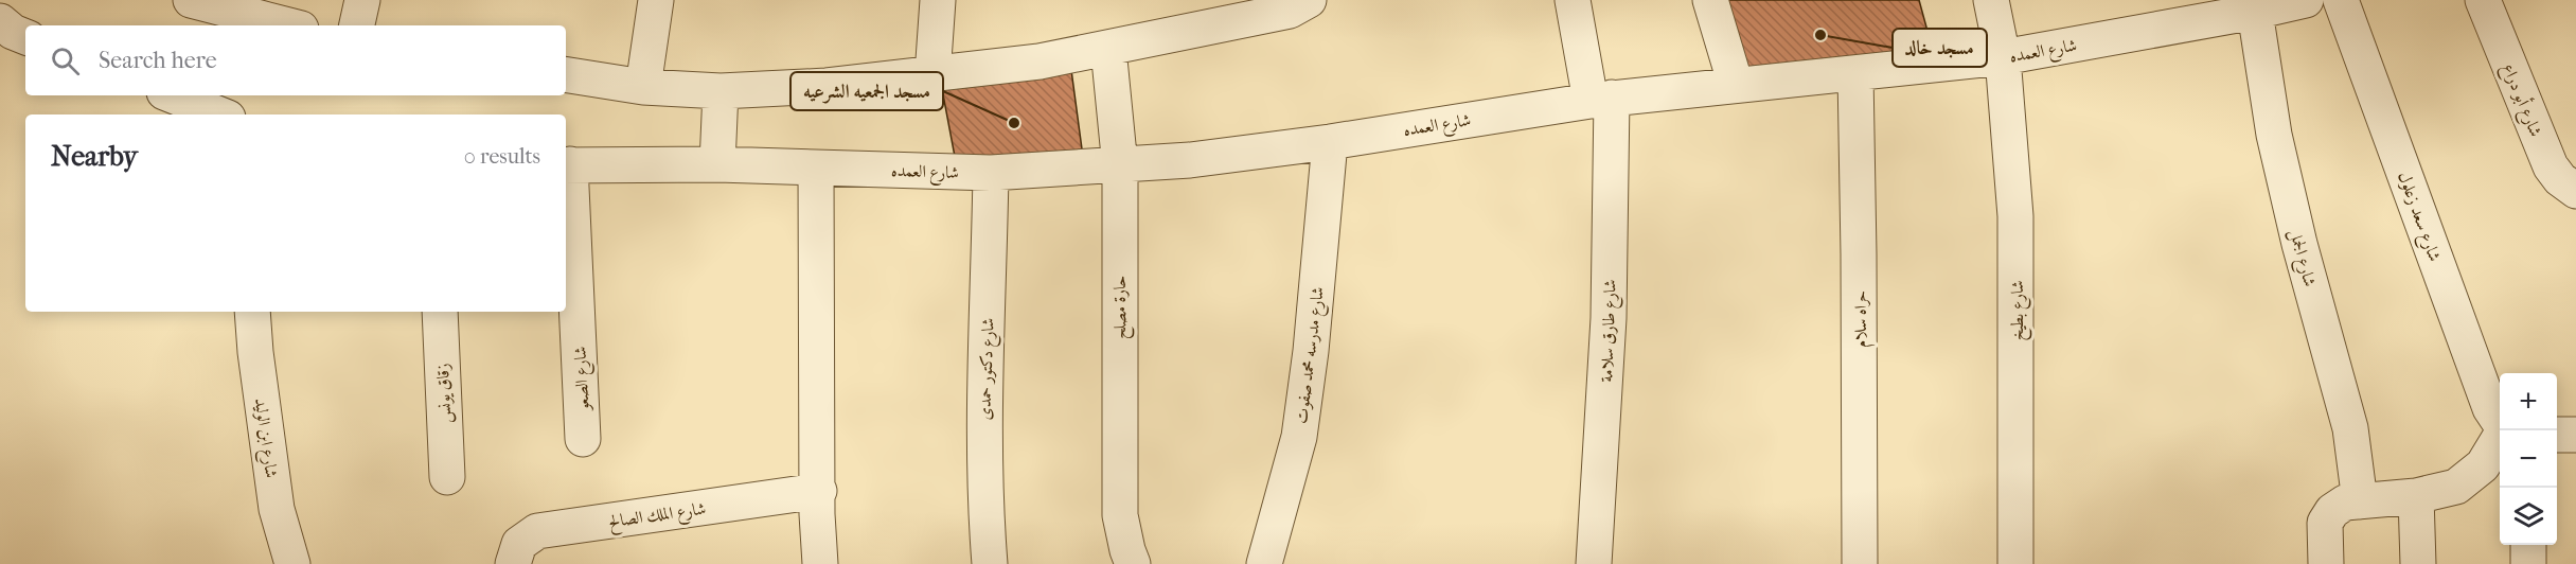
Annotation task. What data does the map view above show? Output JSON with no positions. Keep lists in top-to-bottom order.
{
  "streets": {
    "street": [
      "شارع العمده",
      "شارع أبو دراع",
      "شارع سعد زعلول",
      "شارع الجمل",
      "حارة مصلح",
      "شارع بطيخ",
      "حراه سلام",
      "شارع طارق سلامة",
      "شارع مدرسه محمد صفوت",
      "شارع دكتور حمدى",
      "شارع الصعو",
      "زقاق يونس",
      "شارع ابن الوليد",
      "شارع الملك الصالح"
    ]
  },
  "crossings": [
    ["شارع العمده", "شارع الجمل"],
    ["شارع العمده", "حارة مصلح"],
    ["شارع العمده", "شارع بطيخ"],
    ["شارع العمده", "حراه سلام"],
    ["شارع العمده", "شارع طارق سلامة"],
    ["شارع العمده", "شارع مدرسه محمد صفوت"],
    ["شارع العمده", "شارع دكتور حمدى"],
    ["شارع العمده", "شارع الصعو"]
  ],
  "places": ["مسجد خالد", "مسجد الجمعيه الشرعيه"],
  "page": {
    "search": "Search here",
    "heading": ["Nearby", "0 results"],
    "map_buttons": ["+", "−"]
  }
}
